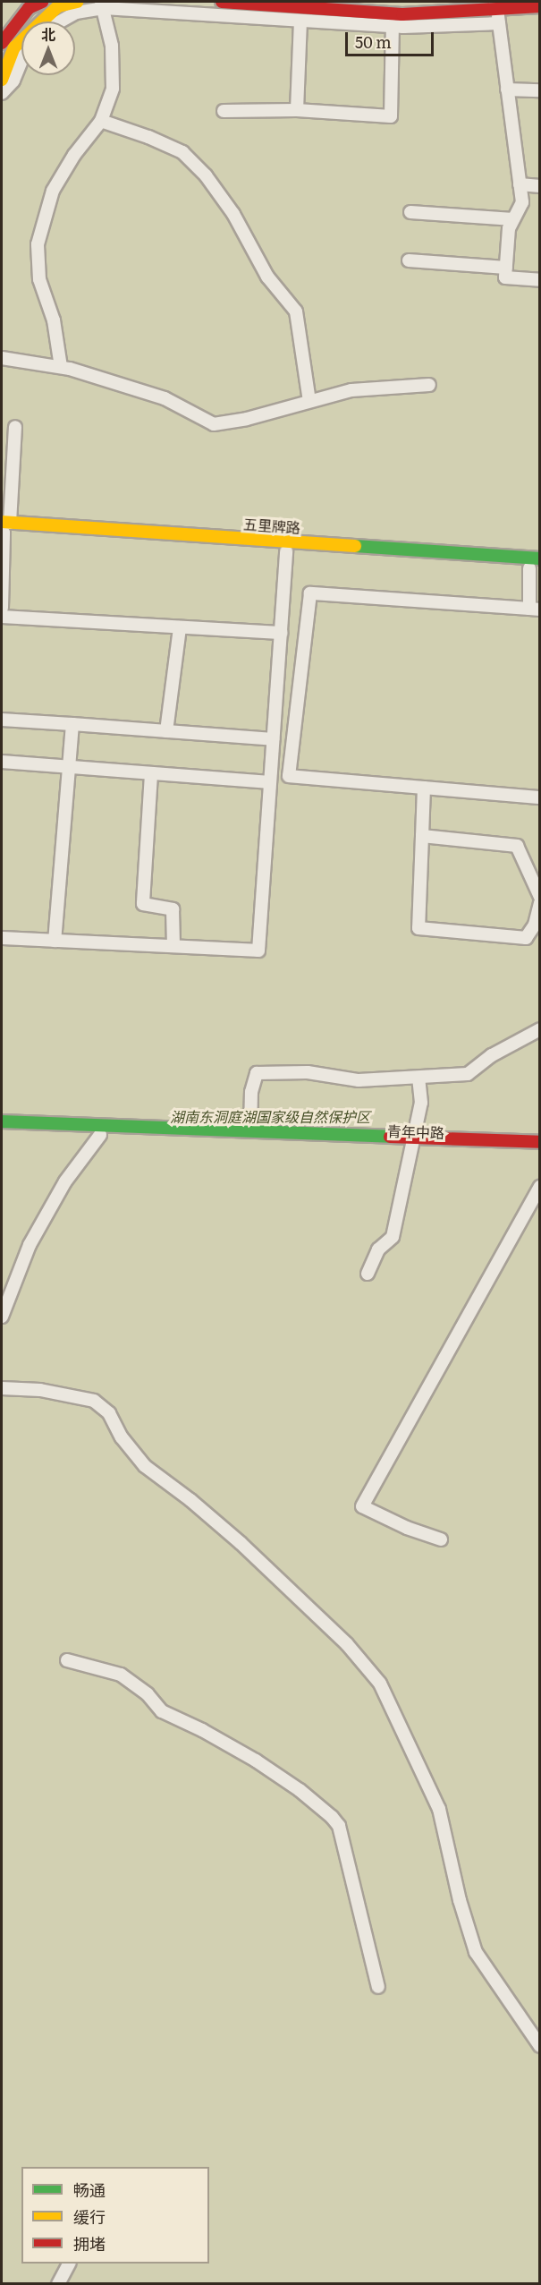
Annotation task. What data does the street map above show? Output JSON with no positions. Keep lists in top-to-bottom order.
{
  "streets": {
    "main road": ["五里牌路", "青年中路"]
  },
  "parks": ["湖南东洞庭湖国家级自然保护区"],
  "legend": ["畅通", "缓行", "拥堵"],
  "scale_bar": "50 m",
  "north": "top"
}
